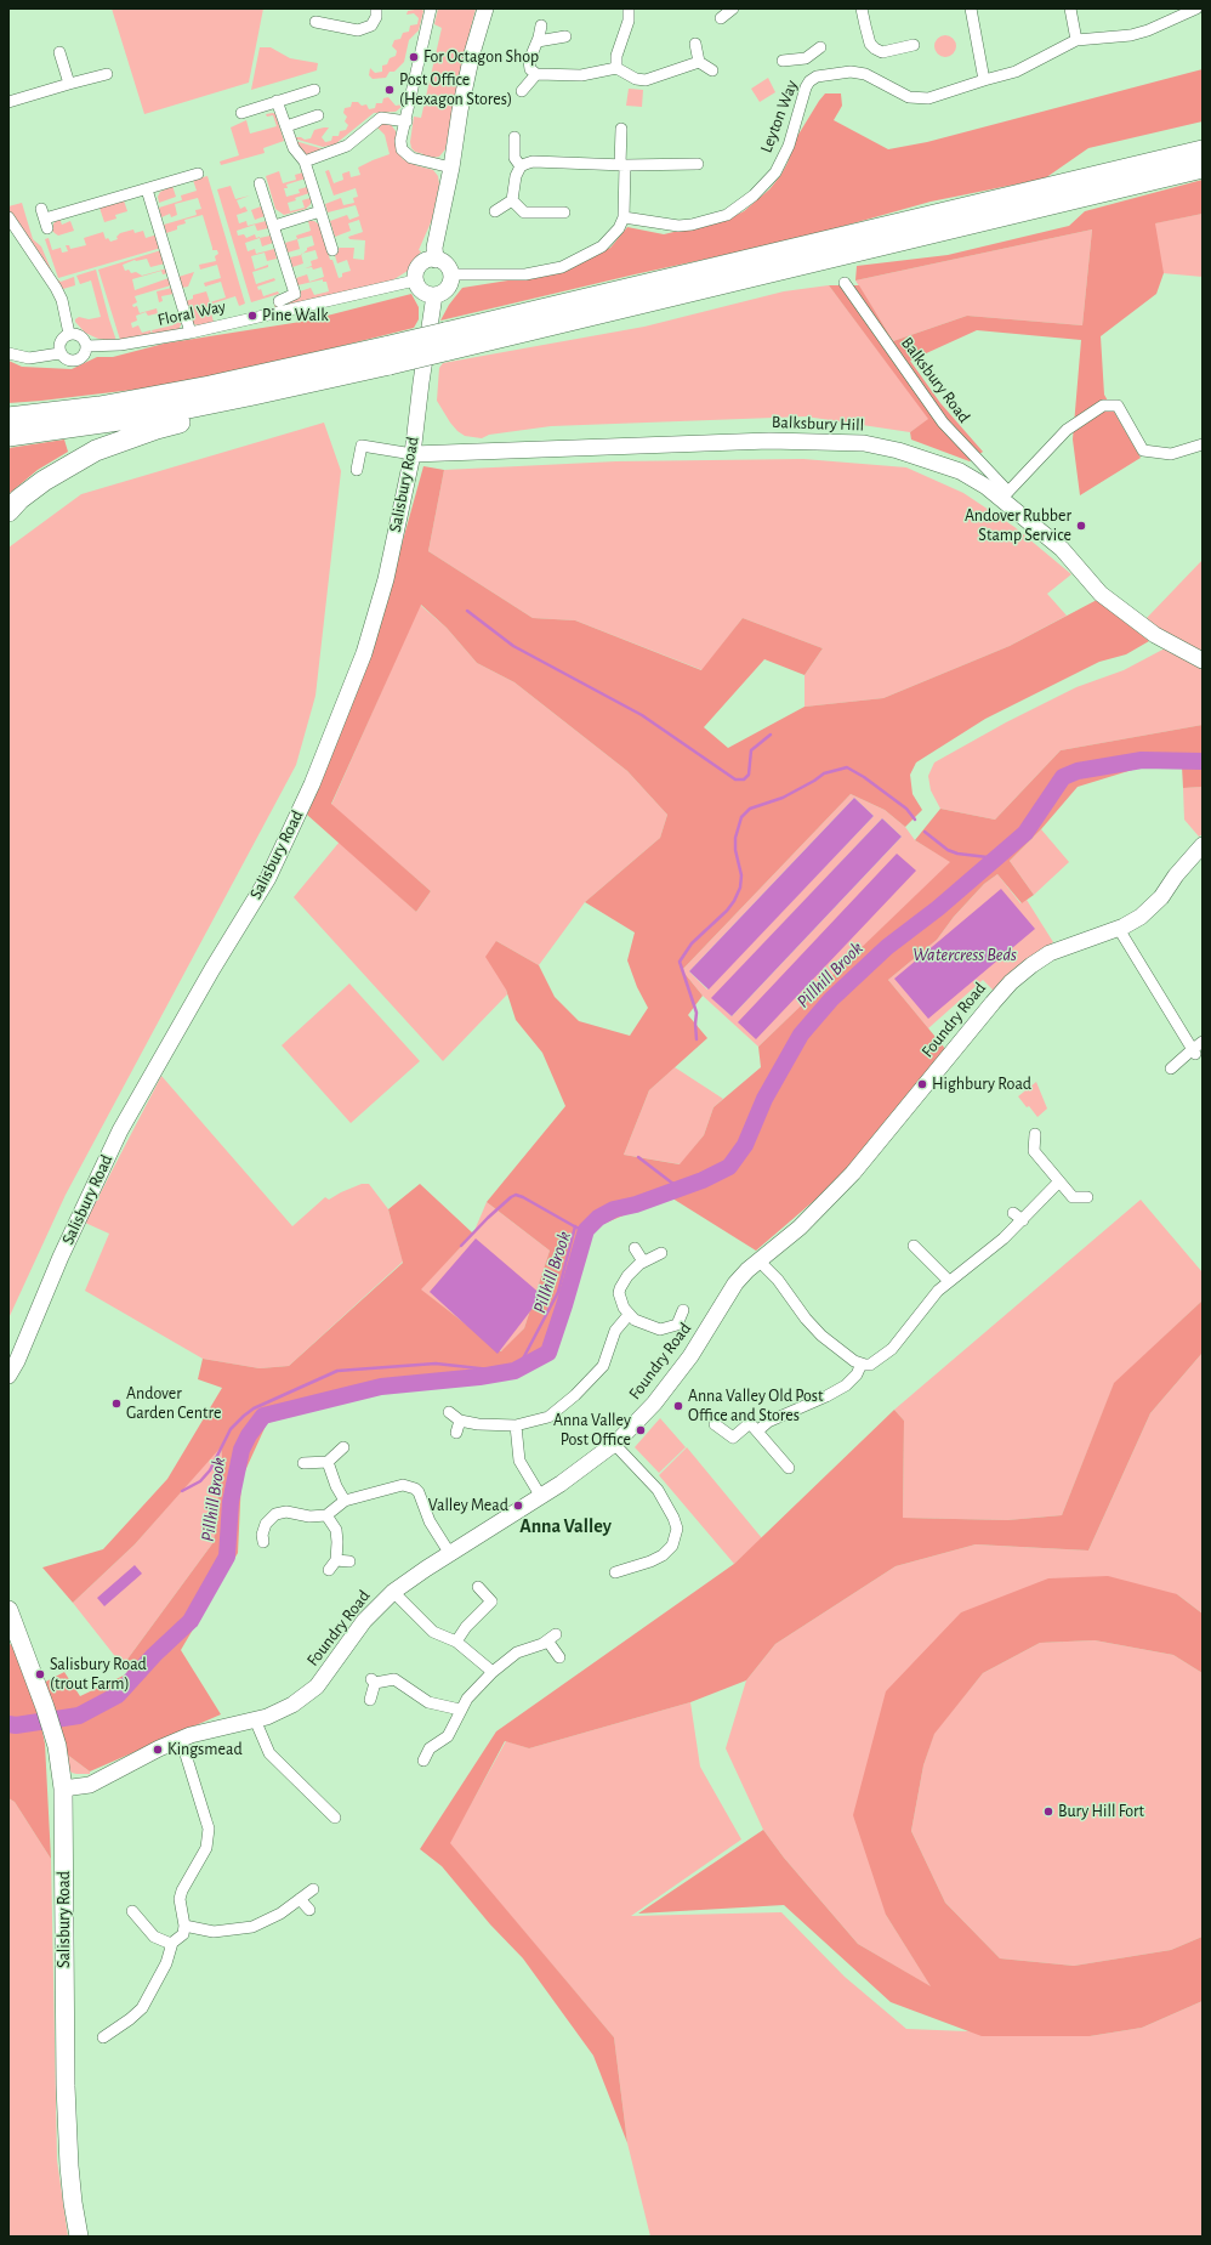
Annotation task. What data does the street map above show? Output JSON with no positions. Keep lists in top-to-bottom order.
{
  "streets": {
    "main road": ["Salisbury Road"],
    "street": [
      "Leyton Way",
      "Floral Way",
      "Balksbury Road",
      "Balksbury Hill",
      "Foundry Road"
    ]
  },
  "crossings": [
    ["Floral Way", "Salisbury Road"],
    ["Balksbury Road", "Balksbury Hill"],
    ["Balksbury Hill", "Salisbury Road"],
    ["Salisbury Road", "Foundry Road"]
  ],
  "districts": ["Anna Valley"],
  "water": ["Watercress Beds", "Pillhill Brook"],
  "places": [
    "For Octagon Shop",
    "Post Office (Hexagon Stores)",
    "Pine Walk",
    "Andover Rubber Stamp Service",
    "Highbury Road",
    "Andover Garden Centre",
    "Anna Valley Old Post Office and Stores",
    "Anna Valley Post Office",
    "Valley Mead",
    "Salisbury Road (trout Farm)",
    "Kingsmead",
    "Bury Hill Fort"
  ]
}
